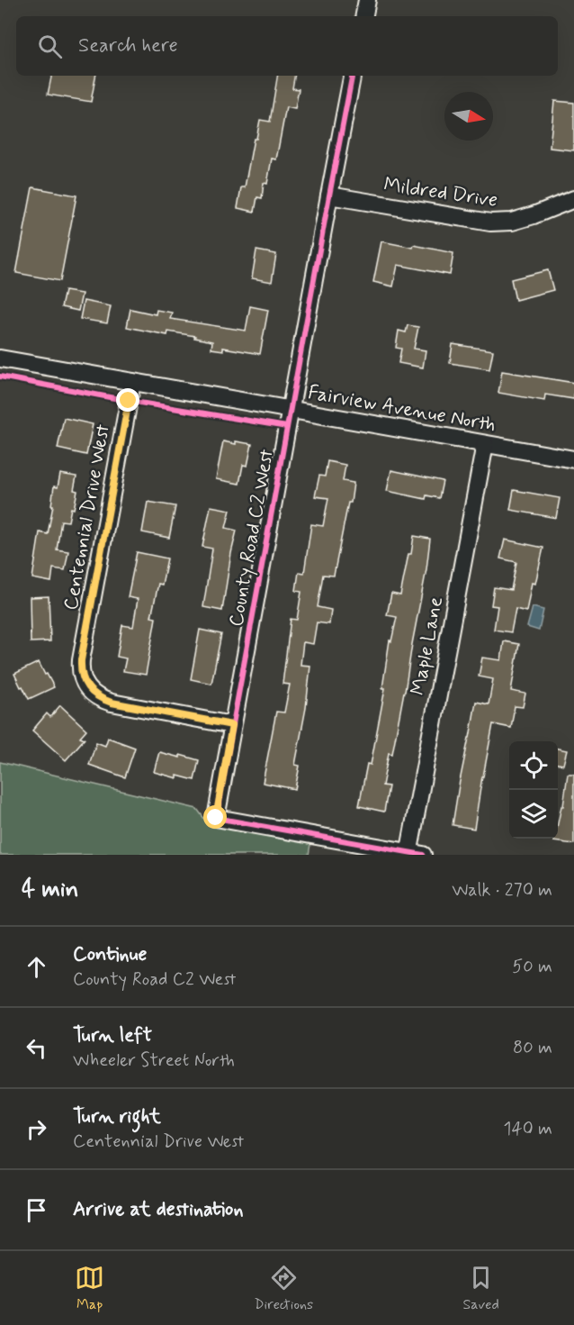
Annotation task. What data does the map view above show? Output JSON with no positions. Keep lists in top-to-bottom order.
{
  "streets": {
    "street": [
      "Mildred Drive",
      "Fairview Avenue North",
      "Centennial Drive West",
      "County Road C2 West",
      "Maple Lane"
    ]
  },
  "crossings": [
    ["Mildred Drive", "County Road C2 West"],
    ["Fairview Avenue North", "Centennial Drive West"],
    ["Fairview Avenue North", "County Road C2 West"],
    ["Fairview Avenue North", "Maple Lane"],
    ["Centennial Drive West", "County Road C2 West"],
    ["County Road C2 West", "Maple Lane"]
  ],
  "north": "right",
  "page": {
    "search": "Search here",
    "heading": ["4 min", "Walk · 270 m"],
    "list": [
      ["Continue", "County Road C2 West", "50 m"],
      ["Turn left", "Wheeler Street North", "80 m"],
      ["Turn right", "Centennial Drive West", "140 m"],
      "Arrive at destination"
    ],
    "nav": ["Map", "Directions", "Saved"]
  }
}
